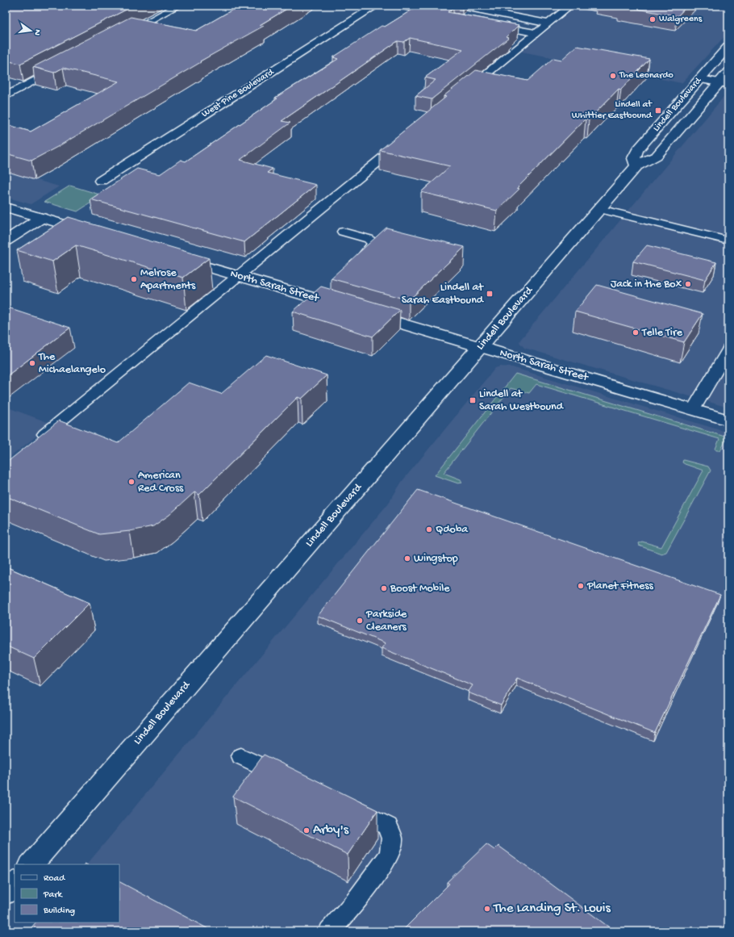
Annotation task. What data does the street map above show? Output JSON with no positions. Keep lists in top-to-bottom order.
{
  "streets": {
    "main road": ["West Pine Boulevard", "Lindell Boulevard", "North Sarah Street"]
  },
  "crossings": [
    ["Lindell Boulevard", "North Sarah Street"]
  ],
  "places": {
    "other": [
      "Walgreens",
      "The Leonardo",
      "Melrose Apartments",
      "Jack in the Box",
      "Telle Tire",
      "The Michaelangelo",
      "American Red Cross",
      "Qdoba",
      "Wingstop",
      "Planet Fitness",
      "Boost Mobile",
      "Parkside Cleaners",
      "Arby's",
      "The Landing St. Louis"
    ],
    "transit": ["Lindell at Whittier Eastbound", "Lindell at Sarah Eastbound", "Lindell at Sarah Westbound"]
  },
  "legend": ["Road", "Park", "Building"],
  "north": "right"
}
